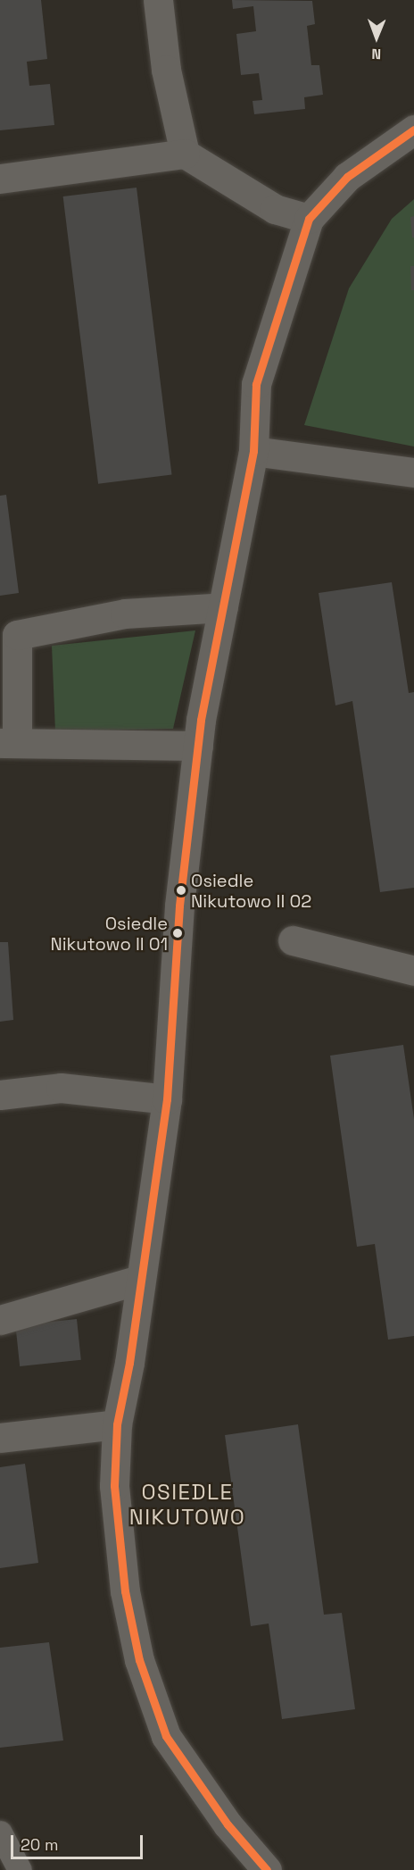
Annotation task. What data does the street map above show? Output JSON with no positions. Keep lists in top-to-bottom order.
{
  "districts": ["OSIEDLE NIKUTOWO"],
  "places": ["Osiedle Nikutowo II 02", "Osiedle Nikutowo II 01"],
  "scale_bar": "20 m",
  "north": "bottom"
}
